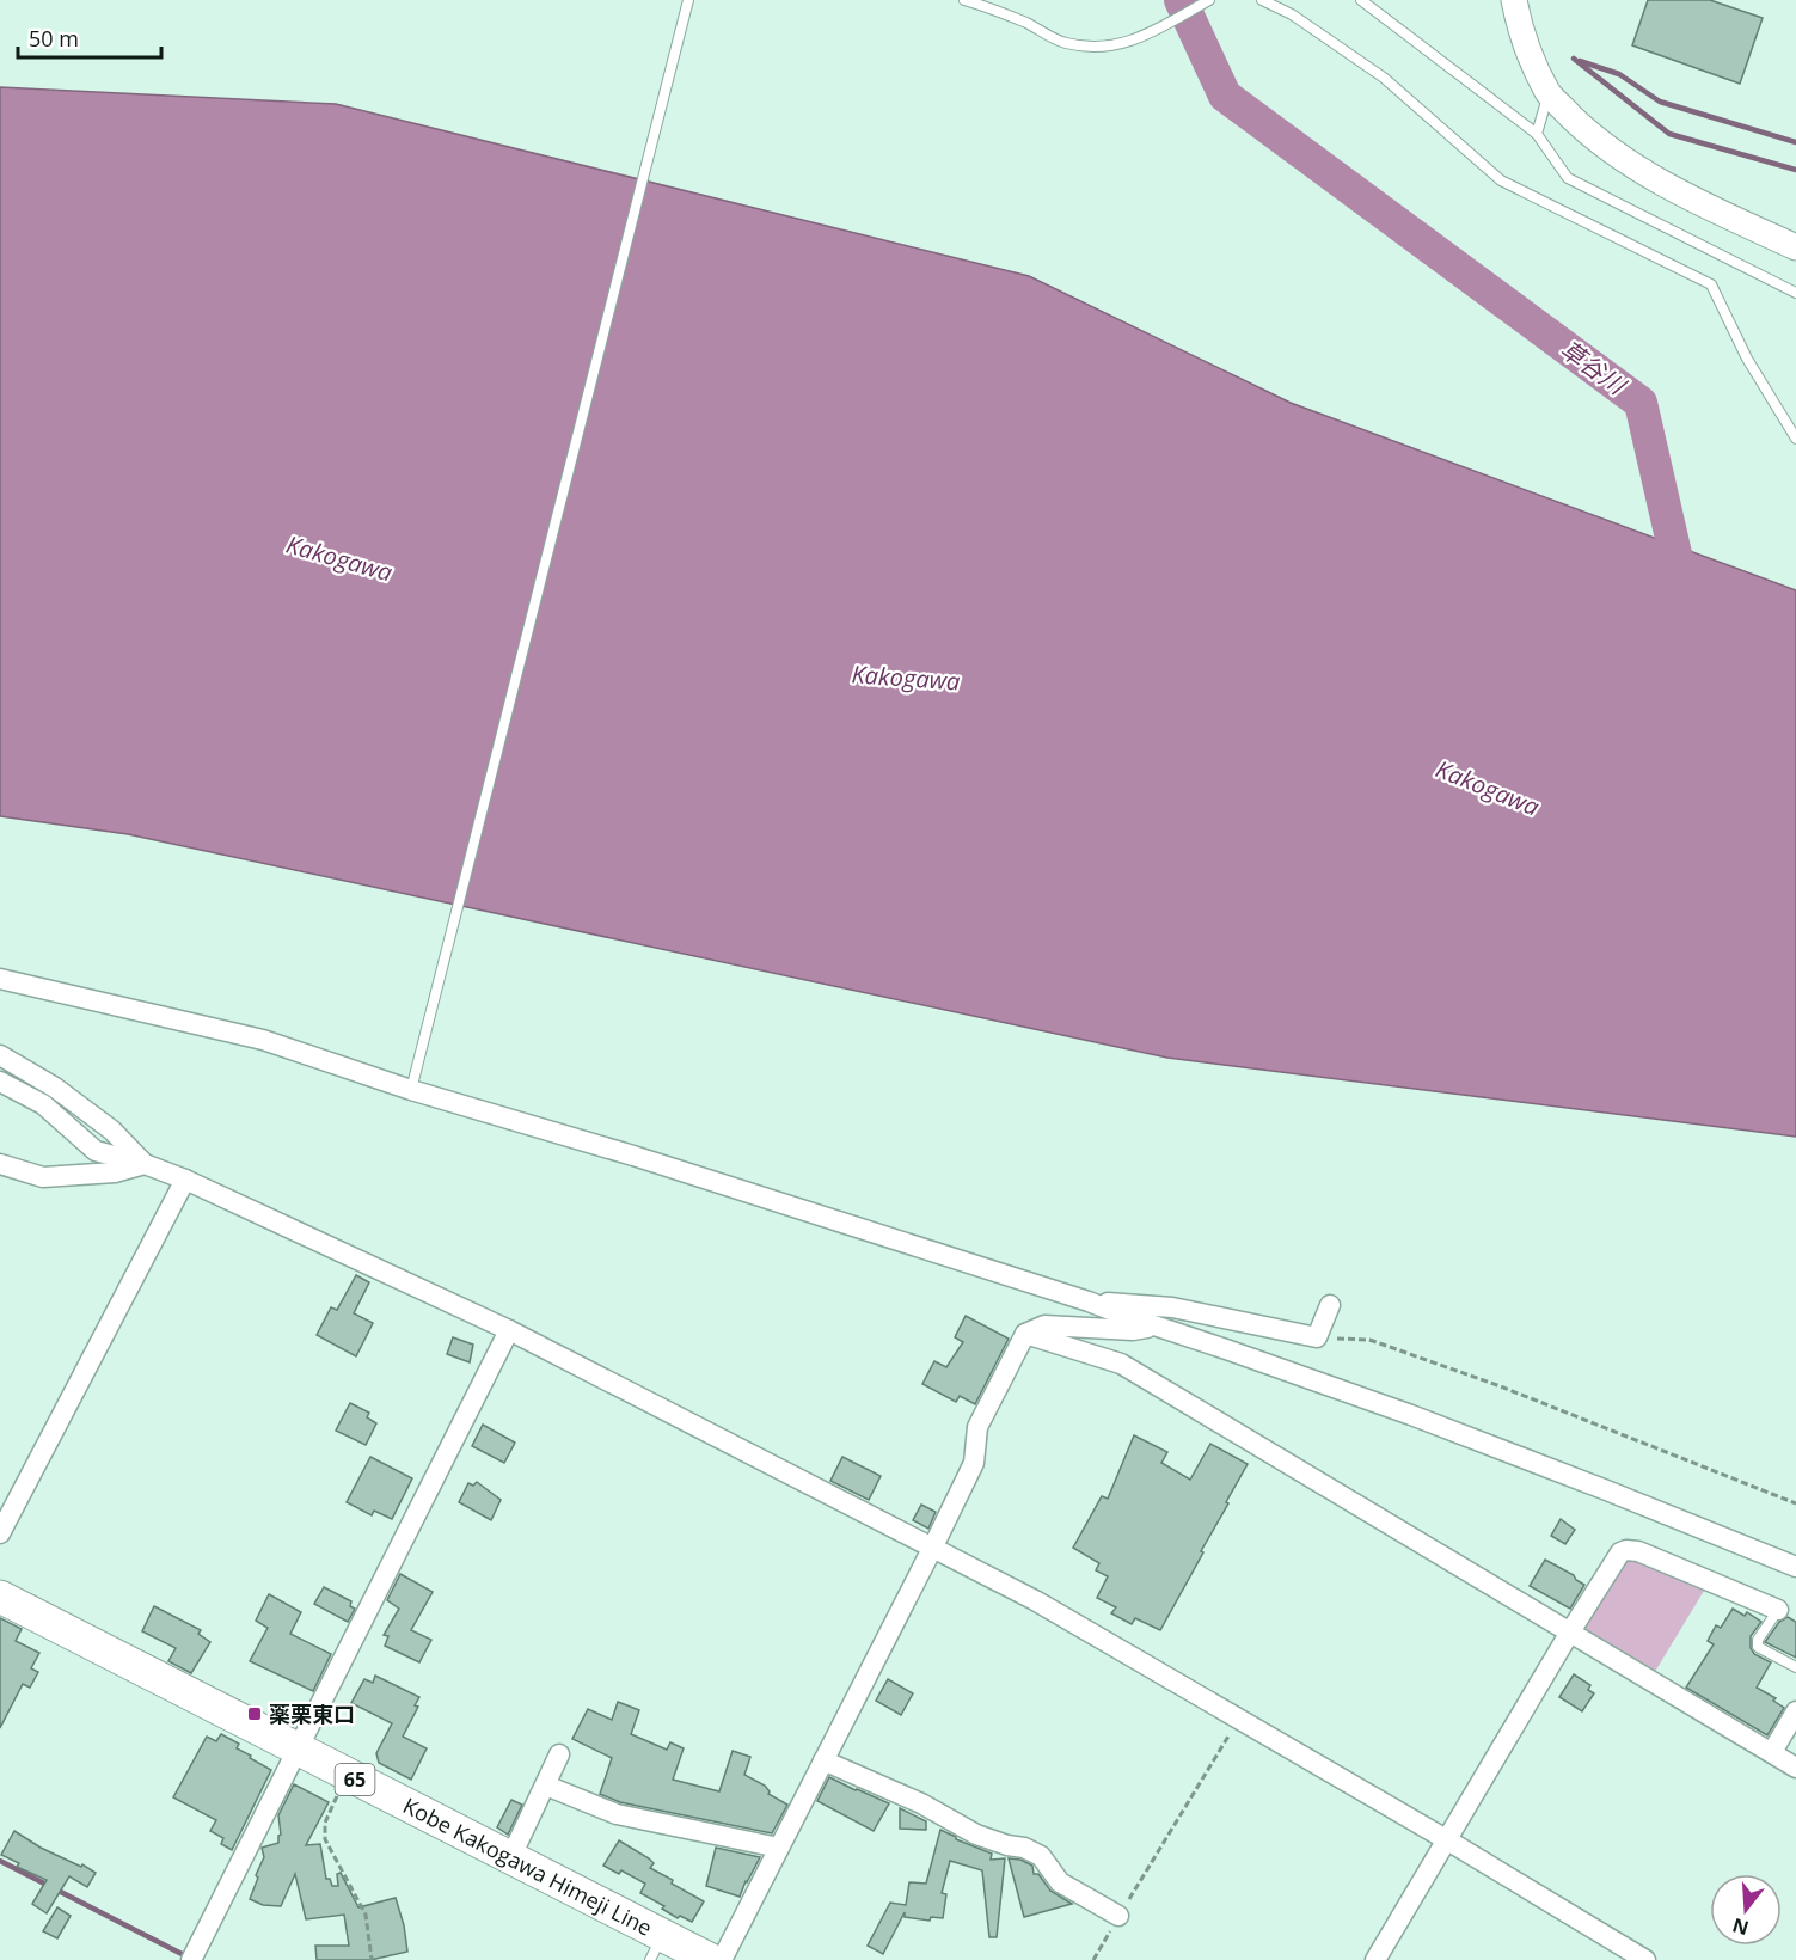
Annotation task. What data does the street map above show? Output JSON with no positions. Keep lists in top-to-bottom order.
{
  "streets": {
    "main road": ["65", "Kobe Kakogawa Himeji Line"]
  },
  "water": ["草谷川", "Kakogawa"],
  "places": {
    "transit": ["薬栗東口"]
  },
  "scale_bar": "50 m",
  "north": "bottom"
}
